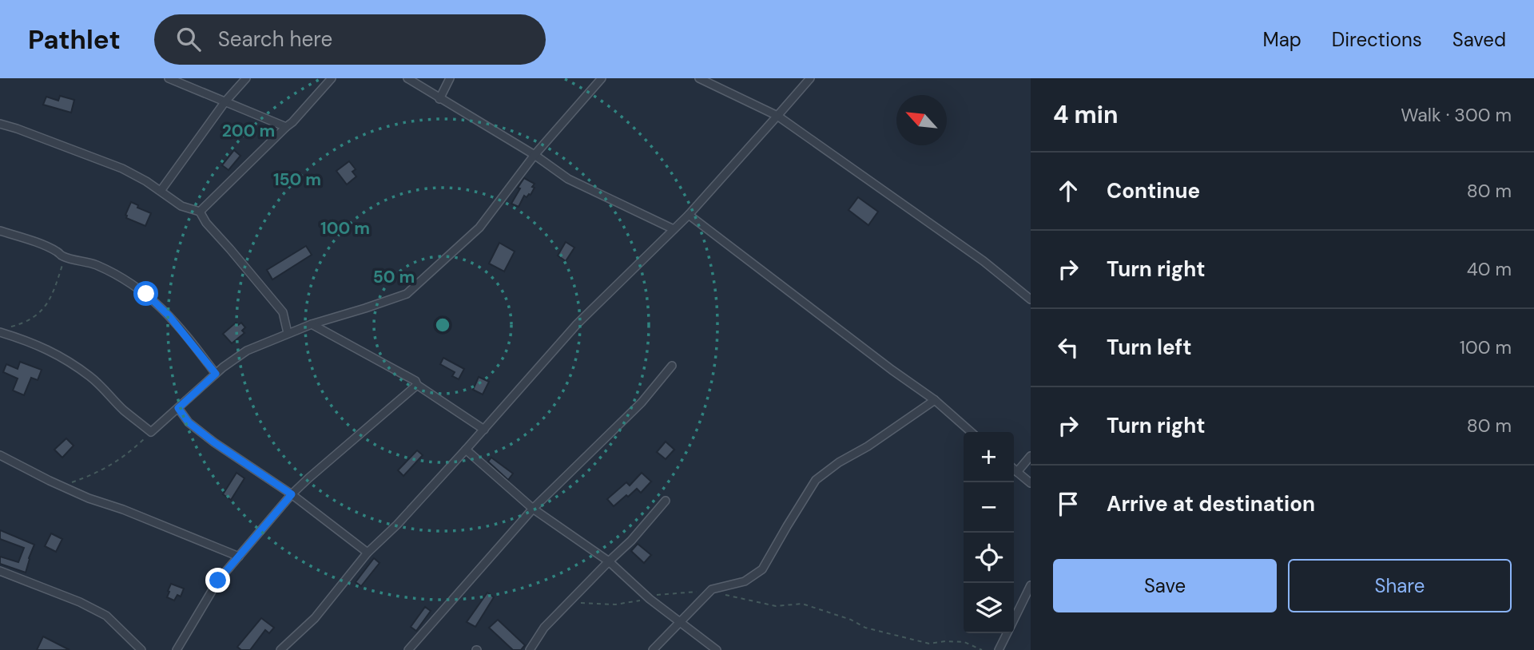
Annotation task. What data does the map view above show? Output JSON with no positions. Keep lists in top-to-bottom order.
{
  "north": "top left",
  "page": {
    "header": "Pathlet",
    "search": "Search here",
    "nav": ["Map", "Directions", "Saved"],
    "heading": ["4 min", "Walk · 300 m"],
    "list": [
      ["Continue", "80 m"],
      ["Turn right", "40 m"],
      ["Turn left", "100 m"],
      ["Turn right", "80 m"],
      "Arrive at destination"
    ],
    "map_buttons": ["+", "−"],
    "buttons": ["Save", "Share"]
  },
  "rings": [
    "200 m",
    "150 m",
    "100 m",
    "50 m"
  ]
}
